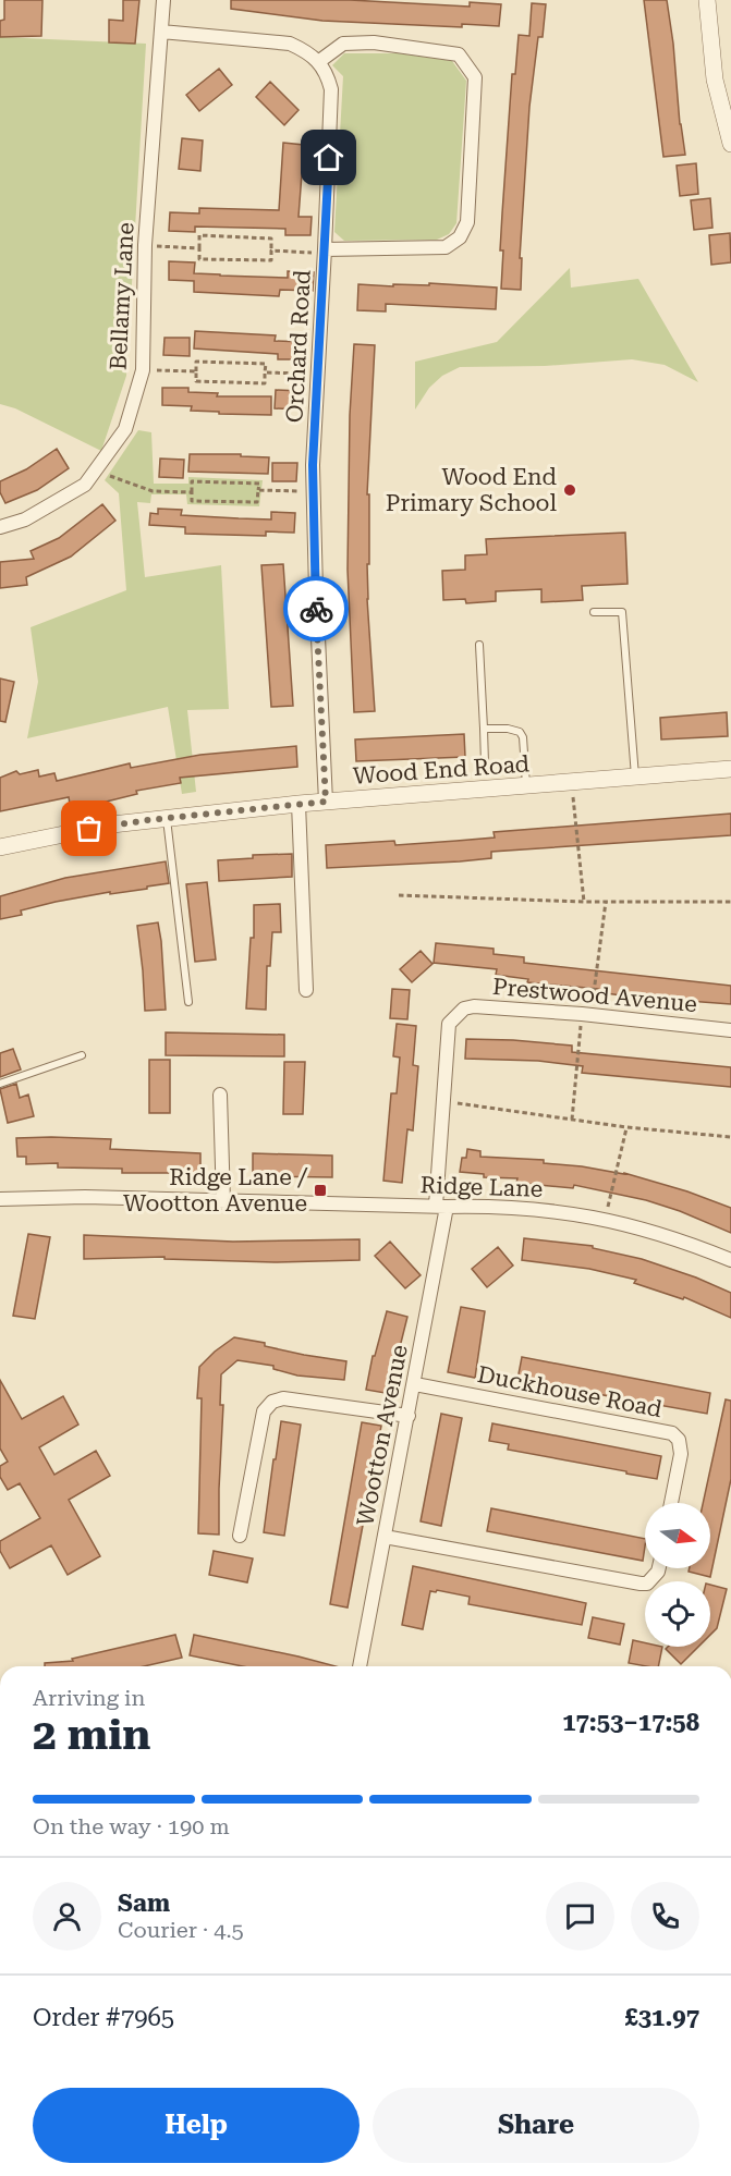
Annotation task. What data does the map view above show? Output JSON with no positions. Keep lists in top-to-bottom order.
{
  "streets": {
    "street": [
      "Bellamy Lane",
      "Orchard Road",
      "Wood End Road",
      "Prestwood Avenue",
      "Ridge Lane",
      "Duckhouse Road",
      "Wootton Avenue"
    ]
  },
  "crossings": [
    ["Orchard Road", "Wood End Road"],
    ["Prestwood Avenue", "Ridge Lane"],
    ["Prestwood Avenue", "Wootton Avenue"],
    ["Ridge Lane", "Wootton Avenue"],
    ["Duckhouse Road", "Wootton Avenue"]
  ],
  "places": {
    "other": ["Wood End Primary School"],
    "transit": ["Ridge Lane / Wootton Avenue"]
  },
  "north": "right",
  "page": {
    "heading": ["2 min", "Arriving in", "17:53–17:58"],
    "panel": [
      "Sam",
      "Courier · 4.5",
      "Order #7965",
      "£31.97"
    ],
    "bar": "On the way · 190 m",
    "buttons": ["Help", "Share"]
  }
}
